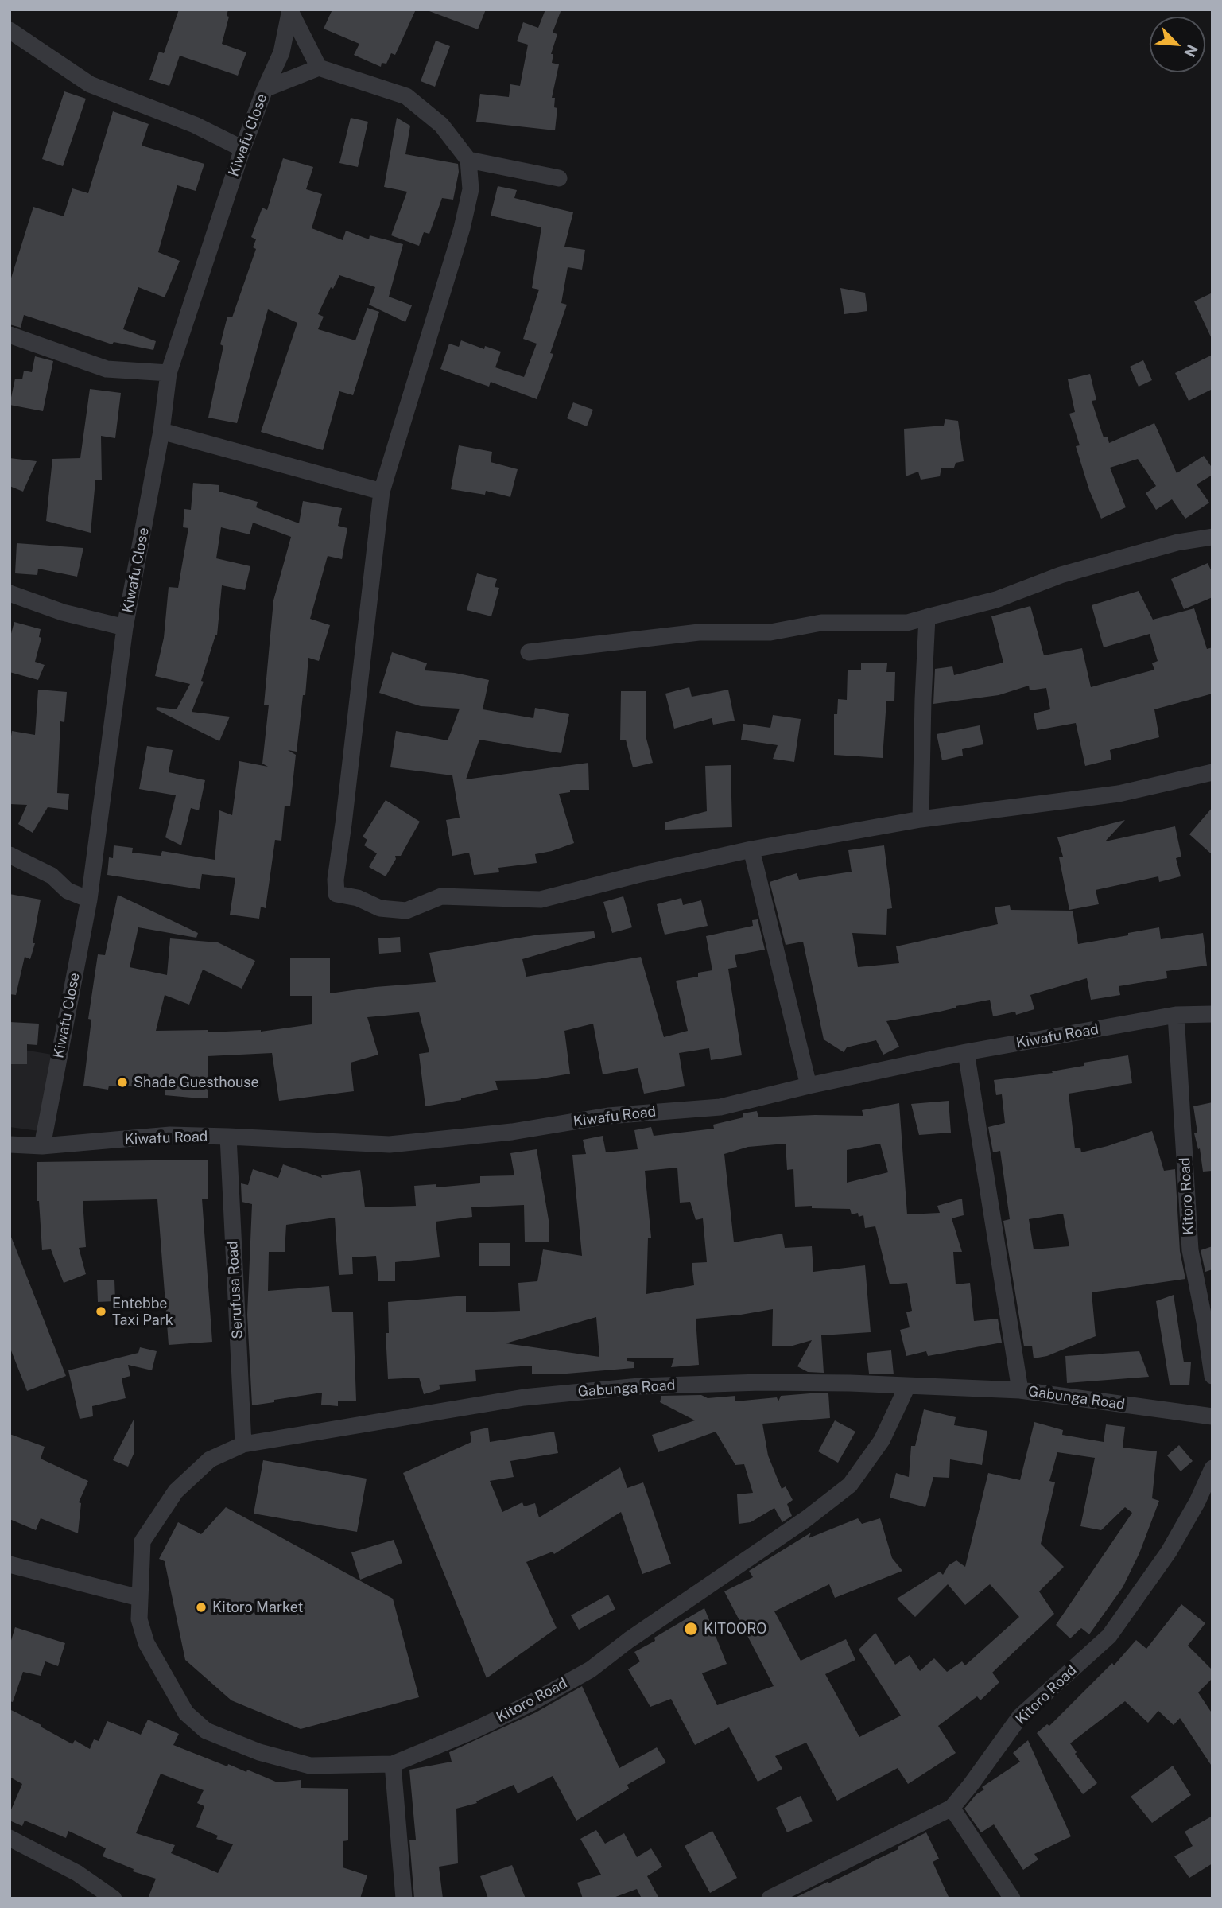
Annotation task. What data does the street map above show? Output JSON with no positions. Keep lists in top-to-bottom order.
{
  "streets": {
    "street": [
      "Kiwafu Close",
      "Kiwafu Road",
      "Kitoro Road",
      "Serufusa Road",
      "Gabunga Road"
    ]
  },
  "crossings": [
    ["Kiwafu Close", "Kiwafu Road"],
    ["Kiwafu Road", "Kitoro Road"],
    ["Kiwafu Road", "Serufusa Road"],
    ["Kitoro Road", "Gabunga Road"],
    ["Serufusa Road", "Gabunga Road"]
  ],
  "places": [
    "Shade Guesthouse",
    "Entebbe Taxi Park",
    "Kitoro Market",
    "KITOORO"
  ],
  "north": "bottom right"
}
